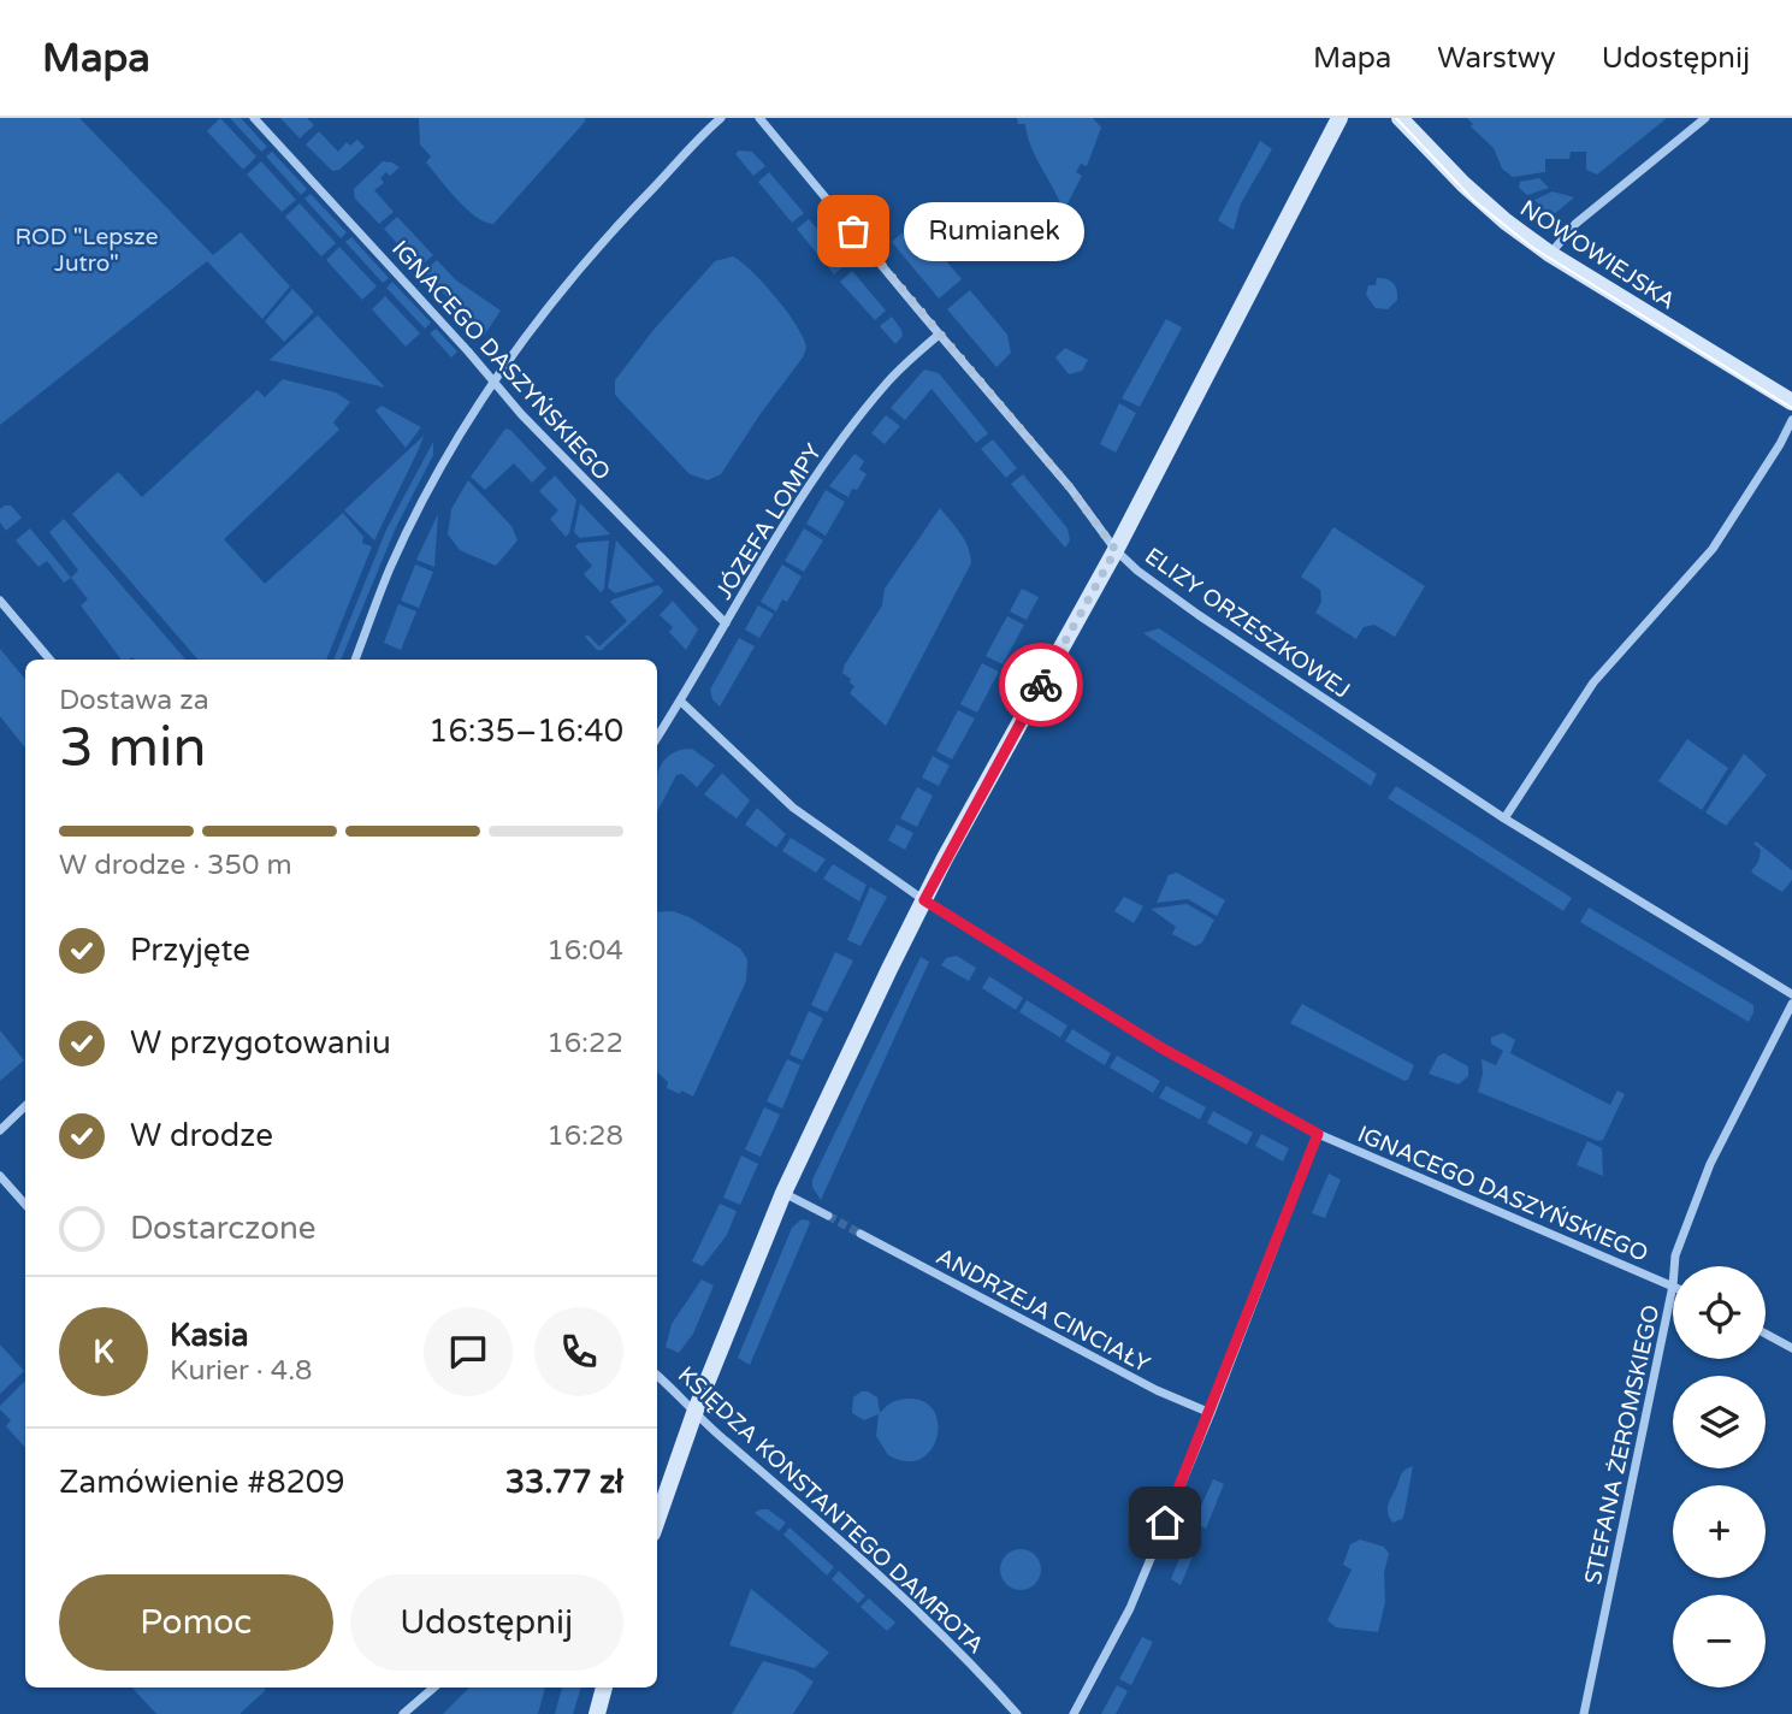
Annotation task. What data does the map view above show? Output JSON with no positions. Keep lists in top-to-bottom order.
{
  "streets": {
    "main road": ["NOWOWIEJSKA"],
    "street": [
      "IGNACEGO DASZYŃSKIEGO",
      "JÓZEFA LOMPY",
      "ELIZY ORZESZKOWEJ",
      "ANDRZEJA CINCIAŁY",
      "STEFANA ŻEROMSKIEGO",
      "KSIĘDZA KONSTANTEGO DAMROTA"
    ]
  },
  "crossings": [
    ["IGNACEGO DASZYŃSKIEGO", "JÓZEFA LOMPY"],
    ["IGNACEGO DASZYŃSKIEGO", "STEFANA ŻEROMSKIEGO"],
    ["JÓZEFA LOMPY", "ELIZY ORZESZKOWEJ"]
  ],
  "parks": ["ROD \"Lepsze Jutro\""],
  "places": ["Rumianek"],
  "page": {
    "header": "Mapa",
    "nav": ["Mapa", "Warstwy", "Udostępnij"],
    "bubble": "Rumianek",
    "heading": ["3 min", "Dostawa za", "16:35–16:40"],
    "panel": [
      "Kasia",
      "Kurier · 4.8",
      "Zamówienie #8209",
      "33.77 zł"
    ],
    "bar": "W drodze · 350 m",
    "list": [
      ["Przyjęte", "16:04"],
      ["W przygotowaniu", "16:22"],
      ["W drodze", "16:28"],
      "Dostarczone"
    ],
    "map_buttons": ["+", "−"],
    "round": "K",
    "buttons": ["Pomoc", "Udostępnij"]
  }
}
